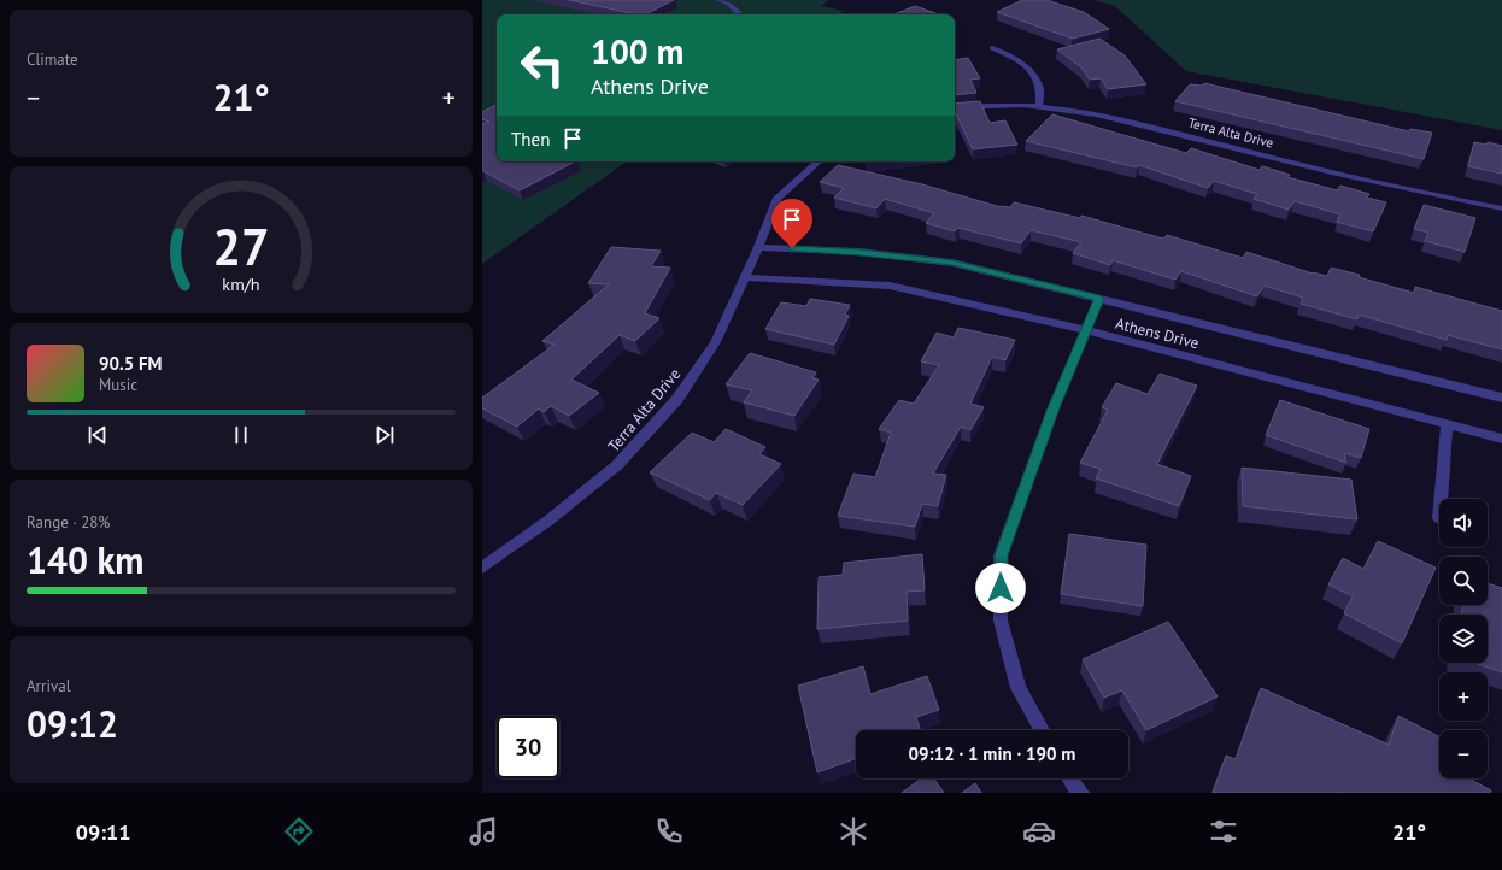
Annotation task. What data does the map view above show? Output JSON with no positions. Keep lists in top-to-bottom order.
{
  "streets": {
    "street": ["Terra Alta Drive", "Athens Drive"]
  },
  "crossings": [
    ["Terra Alta Drive", "Athens Drive"]
  ],
  "page": {
    "tile": [
      "Climate",
      ["Range · 28%", "140 km"],
      ["Arrival", "09:12"]
    ],
    "turn": ["100 m", "Athens Drive"],
    "heat": ["−", "21°", "+"],
    "then": "Then",
    "song": ["90.5 FM", "Music"],
    "map_buttons": ["+", "−"],
    "limit": "30",
    "trip": "09:12 · 1 min · 190 m",
    "tabs": ["09:11", "21°"],
    "gauge": ["27", "km/h"]
  }
}
